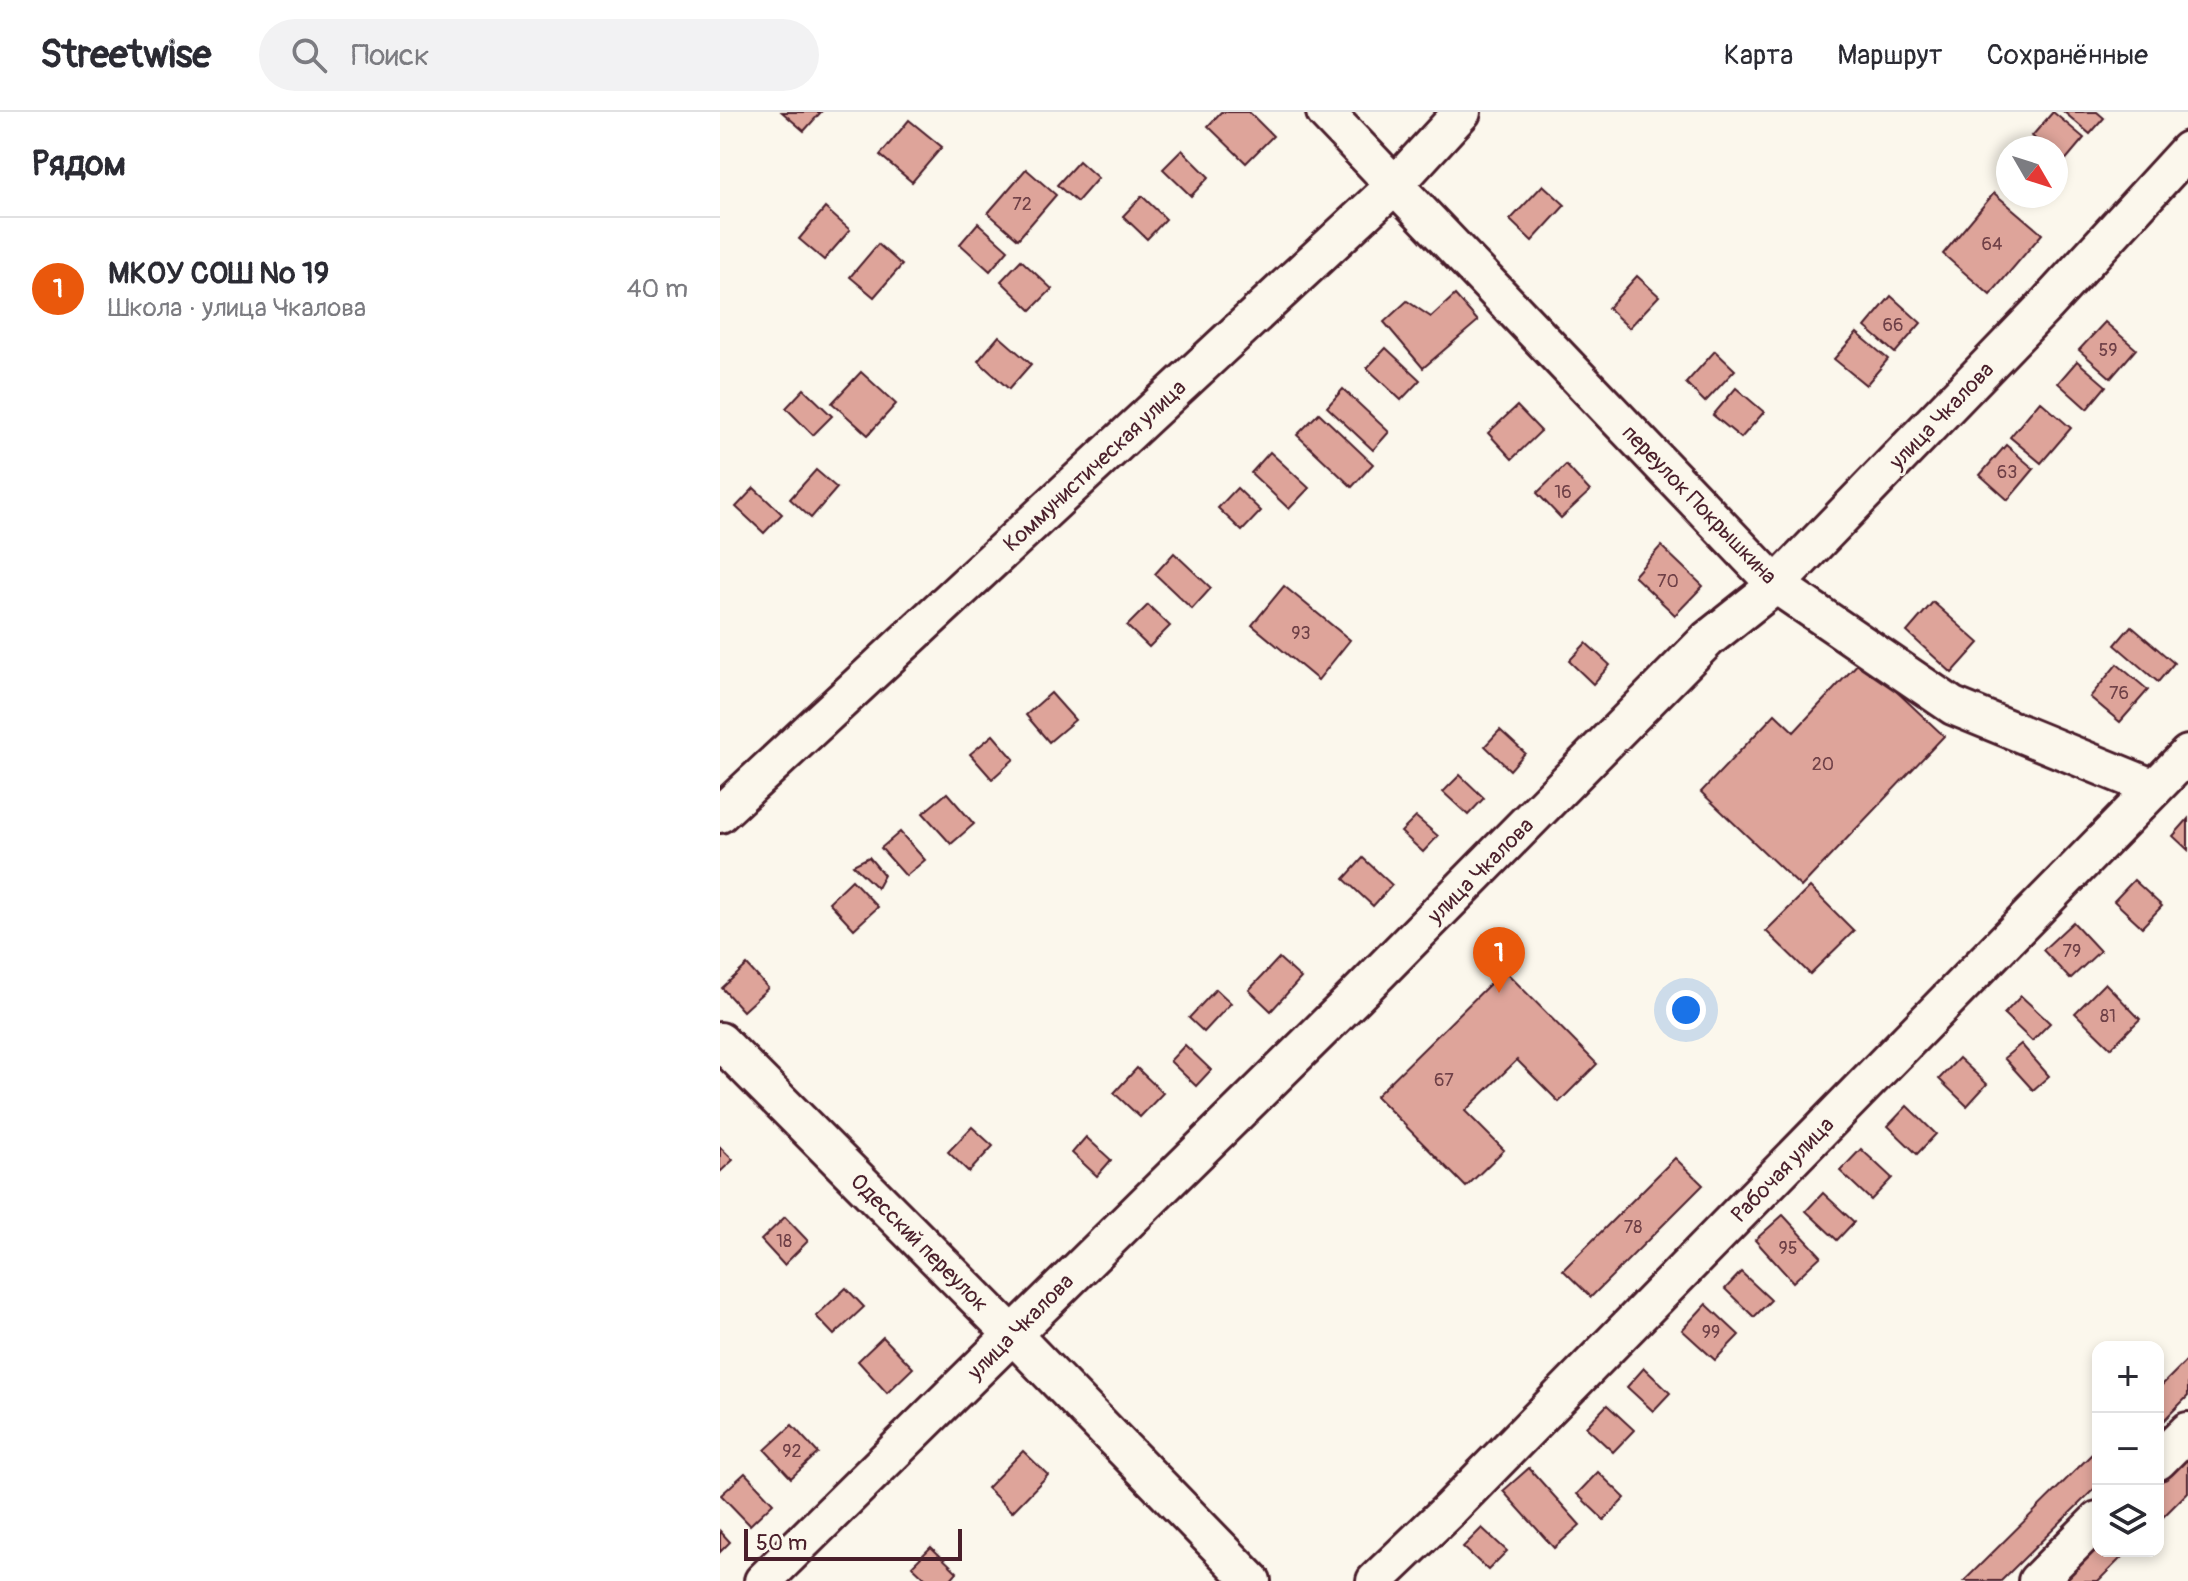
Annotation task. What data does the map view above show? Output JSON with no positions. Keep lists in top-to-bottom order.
{
  "streets": {
    "street": [
      "улица Чкалова",
      "Коммунистическая улица",
      "переулок Покрышкина",
      "Рабочая улица",
      "Одесский переулок"
    ]
  },
  "crossings": [
    ["улица Чкалова", "переулок Покрышкина"],
    ["улица Чкалова", "Одесский переулок"],
    ["Коммунистическая улица", "переулок Покрышкина"],
    ["переулок Покрышкина", "Рабочая улица"]
  ],
  "house_numbers": [
    "72",
    "64",
    "66",
    "59",
    "63",
    "16",
    "70",
    "93",
    "76",
    "20",
    "79",
    "81",
    "67",
    "78",
    "18",
    "95",
    "99",
    "92"
  ],
  "scale_bar": "50 m",
  "north": "bottom right",
  "page": {
    "header": "Streetwise",
    "search": "Поиск",
    "nav": ["Карта", "Маршрут", "Сохранённые"],
    "heading": "Рядом",
    "list": [
      {
        "mark": "1",
        "name": "МКОУ СОШ № 19",
        "note": "Школа · улица Чкалова",
        "value": "40 m"
      }
    ],
    "pins": "1",
    "map_buttons": ["+", "−"],
    "scale": "50 m"
  }
}
